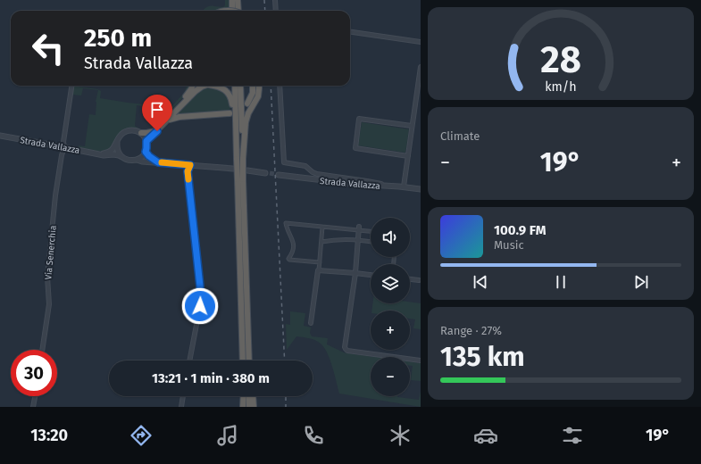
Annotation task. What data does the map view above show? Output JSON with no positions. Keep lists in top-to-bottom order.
{
  "streets": {
    "street": ["Strada Vallazza", "Via Senerchia"]
  },
  "crossings": [
    ["Strada Vallazza", "Via Senerchia"]
  ],
  "page": {
    "turn": ["250 m", "Strada Vallazza"],
    "tile": [
      "Climate",
      ["Range · 27%", "135 km"]
    ],
    "heat": ["−", "19°", "+"],
    "song": ["100.9 FM", "Music"],
    "map_buttons": ["+", "−"],
    "limit": "30",
    "trip": "13:21 · 1 min · 380 m",
    "tabs": ["13:20", "19°"],
    "gauge": ["28", "km/h"]
  }
}
